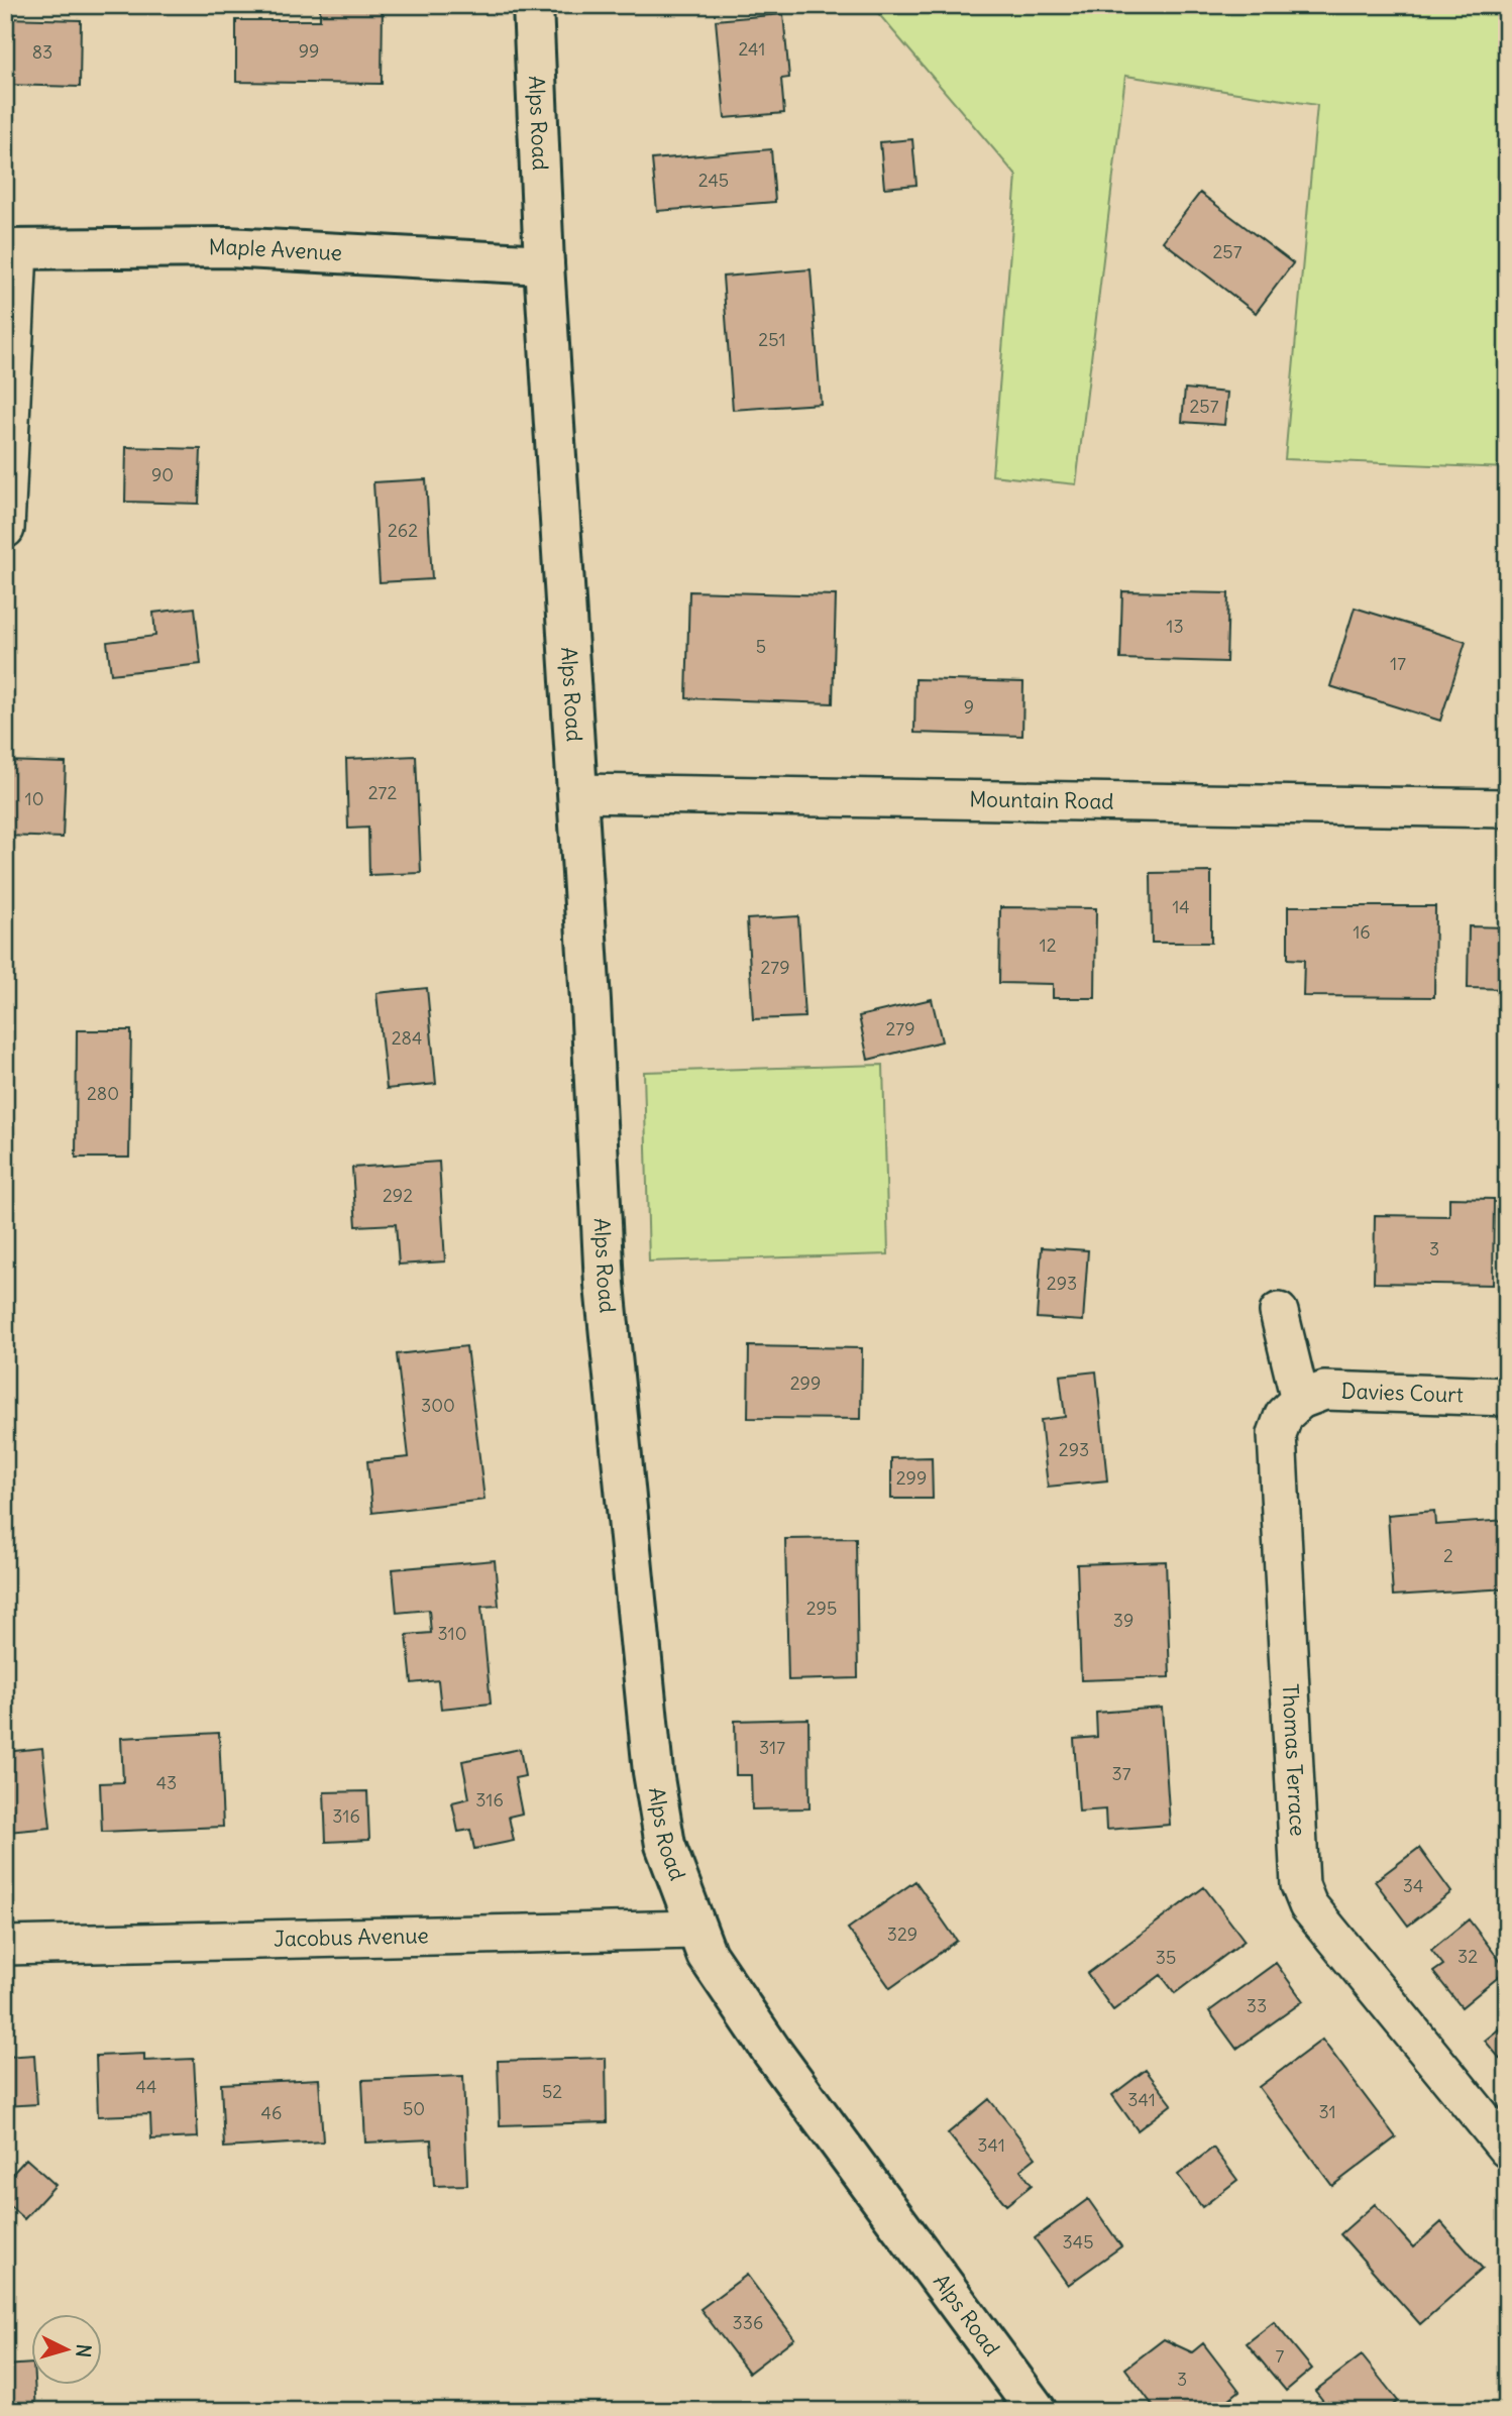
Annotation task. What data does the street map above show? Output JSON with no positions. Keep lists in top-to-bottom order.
{
  "streets": {
    "main road": ["Alps Road", "Maple Avenue"],
    "street": [
      "Mountain Road",
      "Davies Court",
      "Thomas Terrace",
      "Jacobus Avenue"
    ]
  },
  "crossings": [
    ["Alps Road", "Maple Avenue"],
    ["Alps Road", "Mountain Road"],
    ["Alps Road", "Jacobus Avenue"],
    ["Davies Court", "Thomas Terrace"]
  ],
  "house_numbers": [
    "241",
    "99",
    "83",
    "245",
    "257",
    "251",
    "257",
    "90",
    "262",
    "13",
    "5",
    "17",
    "9",
    "272",
    "10",
    "14",
    "16",
    "12",
    "279",
    "279",
    "284",
    "280",
    "292",
    "3",
    "293",
    "299",
    "300",
    "293",
    "299",
    "2",
    "295",
    "39",
    "310",
    "317",
    "37",
    "43",
    "316",
    "316",
    "34",
    "329",
    "32",
    "35",
    "33",
    "44",
    "52",
    "341",
    "50",
    "31",
    "46",
    "341",
    "345",
    "336",
    "7",
    "3"
  ],
  "north": "right"
}
